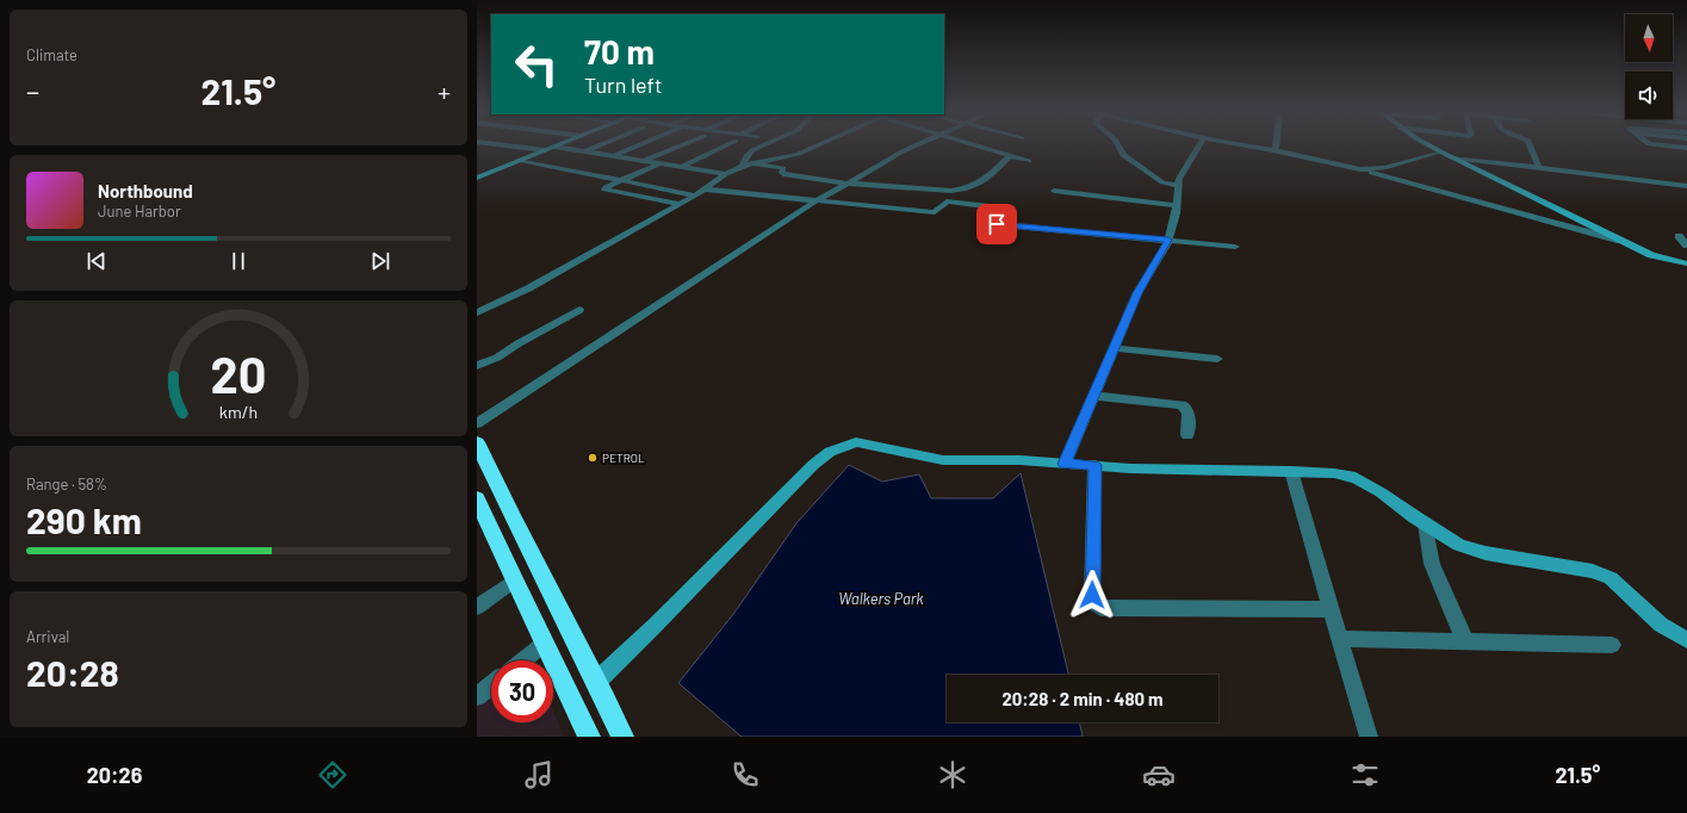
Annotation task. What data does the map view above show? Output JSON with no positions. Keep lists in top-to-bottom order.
{
  "water": ["Walkers Park"],
  "places": ["PETROL"],
  "north": "bottom",
  "page": {
    "tile": [
      "Climate",
      ["Range · 58%", "290 km"],
      ["Arrival", "20:28"]
    ],
    "turn": ["70 m", "Turn left"],
    "heat": ["−", "21.5°", "+"],
    "song": ["Northbound", "June Harbor"],
    "limit": "30",
    "trip": "20:28 · 2 min · 480 m",
    "tabs": ["20:26", "21.5°"],
    "gauge": ["20", "km/h"]
  }
}
